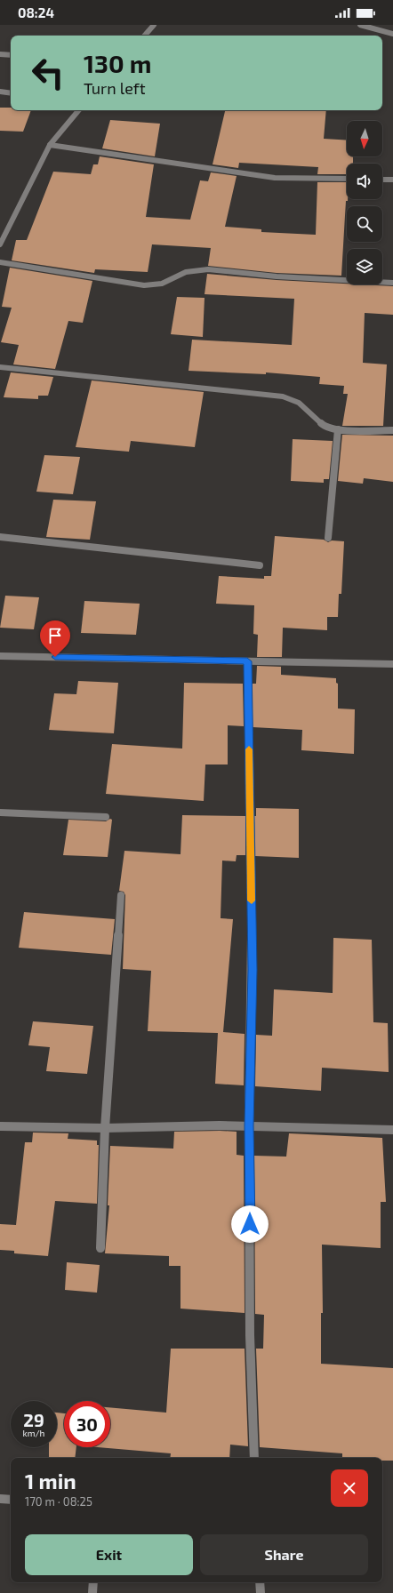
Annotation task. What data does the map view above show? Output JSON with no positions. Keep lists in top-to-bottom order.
{
  "north": "bottom",
  "page": {
    "status": "08:24",
    "turn": ["130 m", "Turn left"],
    "speed": "29 km/h",
    "limit": "30",
    "heading": ["1 min", "170 m · 08:25"],
    "buttons": ["Exit", "Share"]
  }
}
